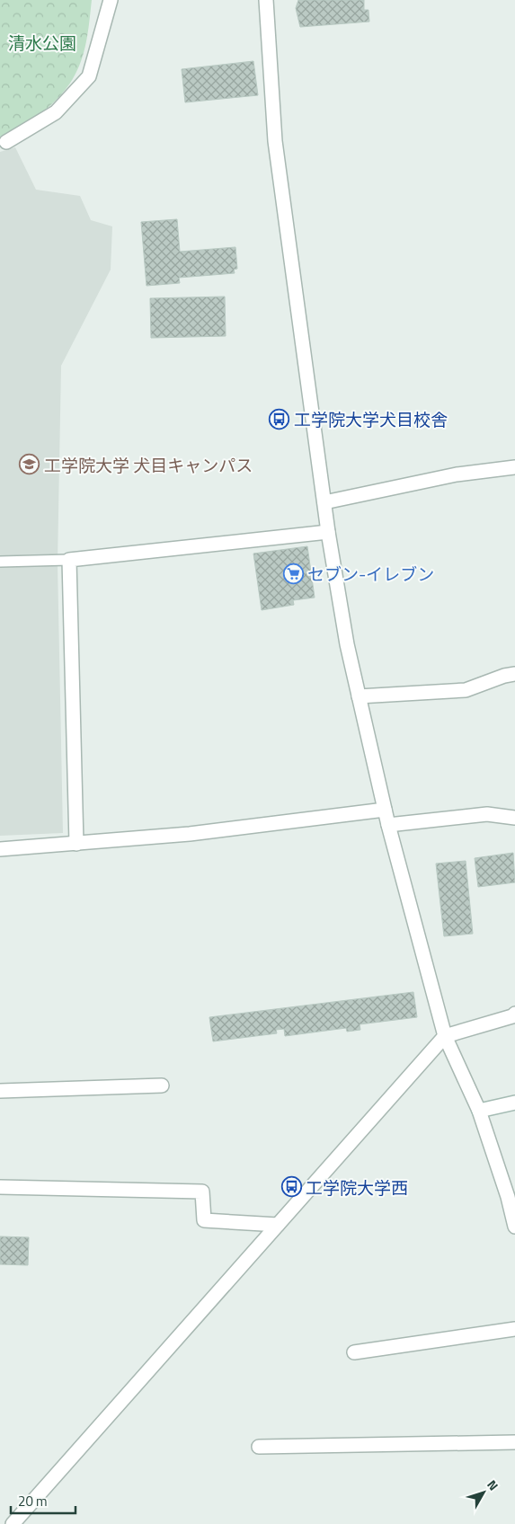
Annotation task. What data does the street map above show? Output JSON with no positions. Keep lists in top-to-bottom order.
{
  "parks": ["清水公園"],
  "places": {
    "bus stop": ["工学院大学犬目校舎", "工学院大学西"],
    "school or university": ["工学院大学 犬目キャンパス"],
    "supermarket": ["セブン-イレブン"]
  },
  "scale_bar": "20 m",
  "north": "top right"
}
